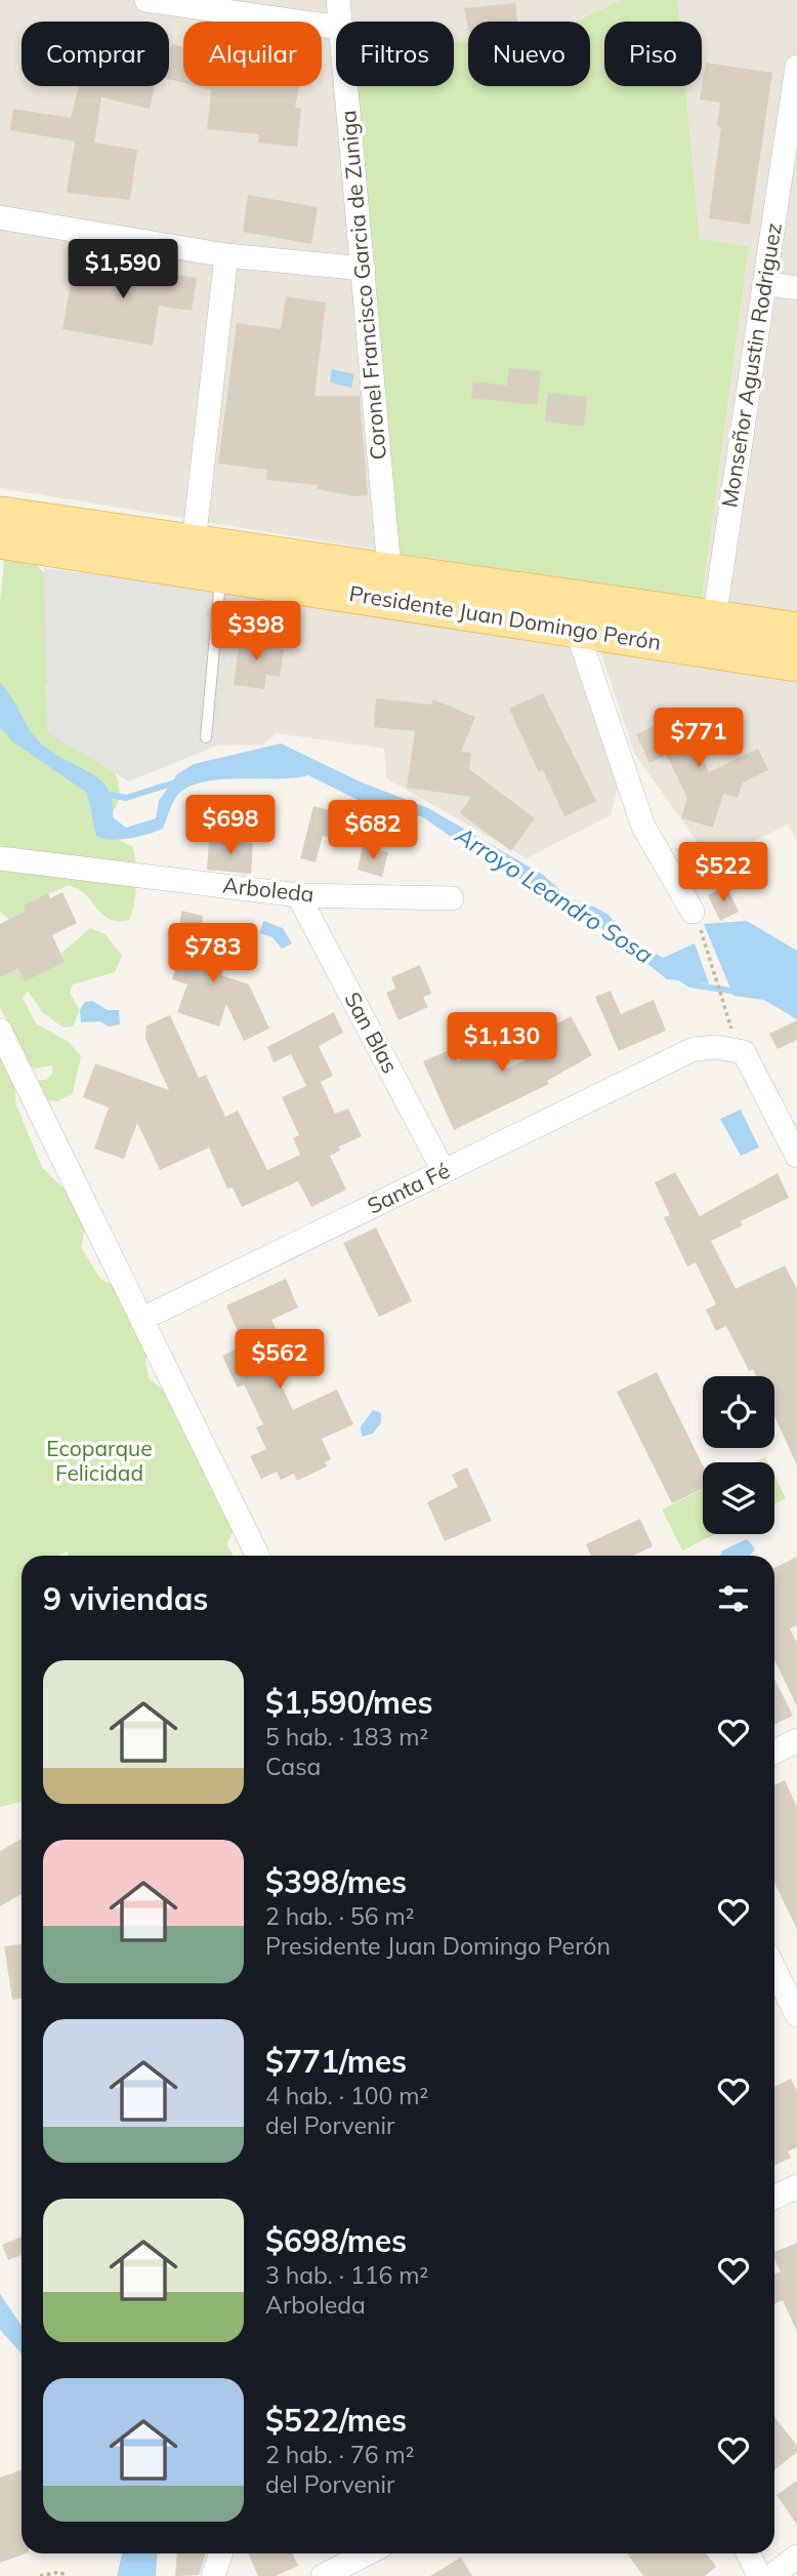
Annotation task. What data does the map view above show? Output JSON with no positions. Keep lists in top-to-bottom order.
{
  "streets": {
    "main road": ["Presidente Juan Domingo Perón"],
    "street": [
      "Coronel Francisco Garcia de Zuniga",
      "Monseñor Agustin Rodriguez",
      "Arboleda",
      "San Blas",
      "Santa Fé"
    ]
  },
  "crossings": [
    ["Coronel Francisco Garcia de Zuniga", "Presidente Juan Domingo Perón"],
    ["Monseñor Agustin Rodriguez", "Presidente Juan Domingo Perón"],
    ["Arboleda", "San Blas"],
    ["San Blas", "Santa Fé"]
  ],
  "water": ["Arroyo Leandro Sosa"],
  "parks": ["Ecoparque Felicidad"],
  "page": {
    "chip": [
      "Comprar",
      "Alquilar",
      "Filtros",
      "Nuevo",
      "Piso"
    ],
    "price": [
      "$1,590",
      "$398",
      "$771",
      "$698",
      "$682",
      "$522",
      "$783",
      "$1,130",
      "$562"
    ],
    "heading": "9 viviendas",
    "list": [
      {
        "name": "$1,590/mes",
        "note": "5 hab. · 183 m² · Casa"
      },
      {
        "name": "$398/mes",
        "note": "2 hab. · 56 m² · Presidente Juan Domingo Perón"
      },
      {
        "name": "$771/mes",
        "note": "4 hab. · 100 m² · del Porvenir"
      },
      {
        "name": "$698/mes",
        "note": "3 hab. · 116 m² · Arboleda"
      },
      {
        "name": "$522/mes",
        "note": "2 hab. · 76 m² · del Porvenir"
      }
    ]
  }
}
